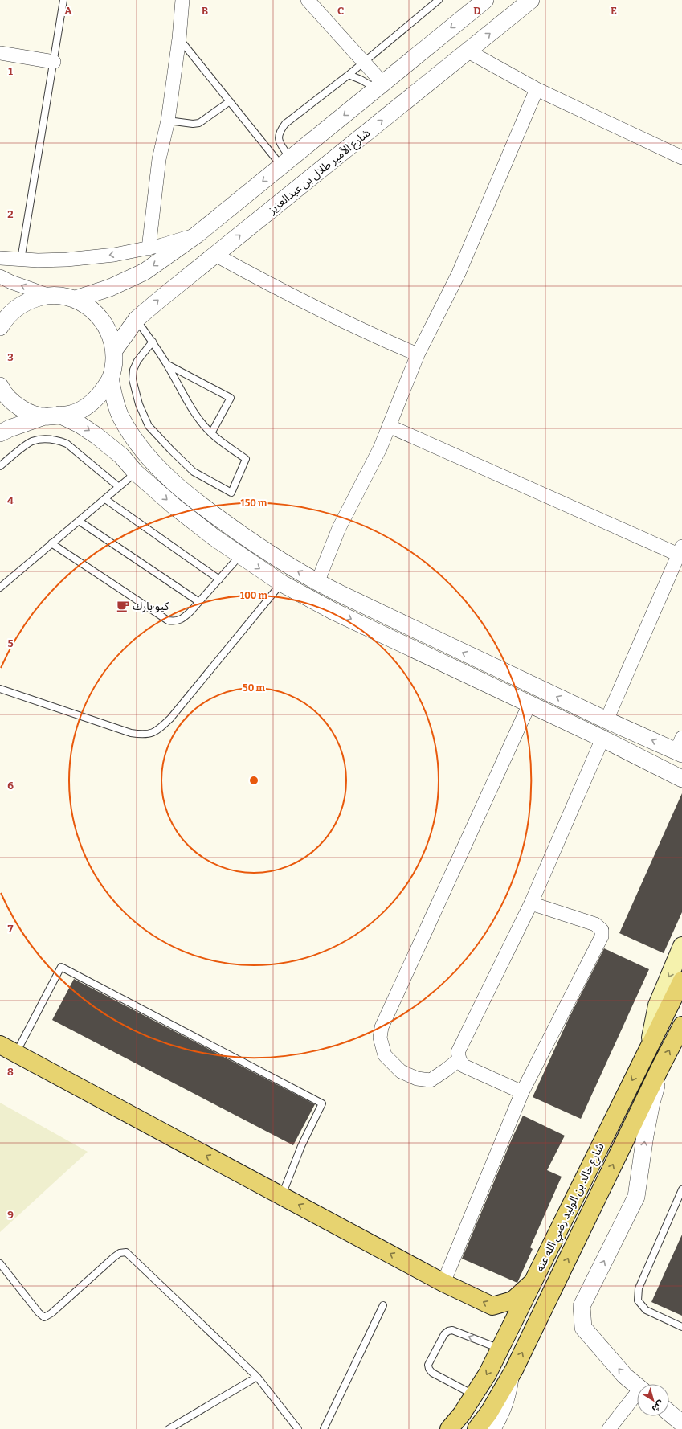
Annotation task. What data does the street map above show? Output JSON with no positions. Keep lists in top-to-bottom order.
{
  "streets": {
    "main road": ["شارع خالد بن الوليد رضي الله عنه"],
    "street": ["شارع الأمير طلال بن عبدالعزيز"]
  },
  "places": {
    "cafe": ["كيو بارك"]
  },
  "north": "bottom right",
  "grid": {
    "columns": [
      "A",
      "B",
      "C",
      "D",
      "E"
    ],
    "rows": [
      "1",
      "2",
      "3",
      "4",
      "5",
      "6",
      "7",
      "8",
      "9"
    ]
  },
  "rings": ["150 m", "100 m", "50 m"]
}
